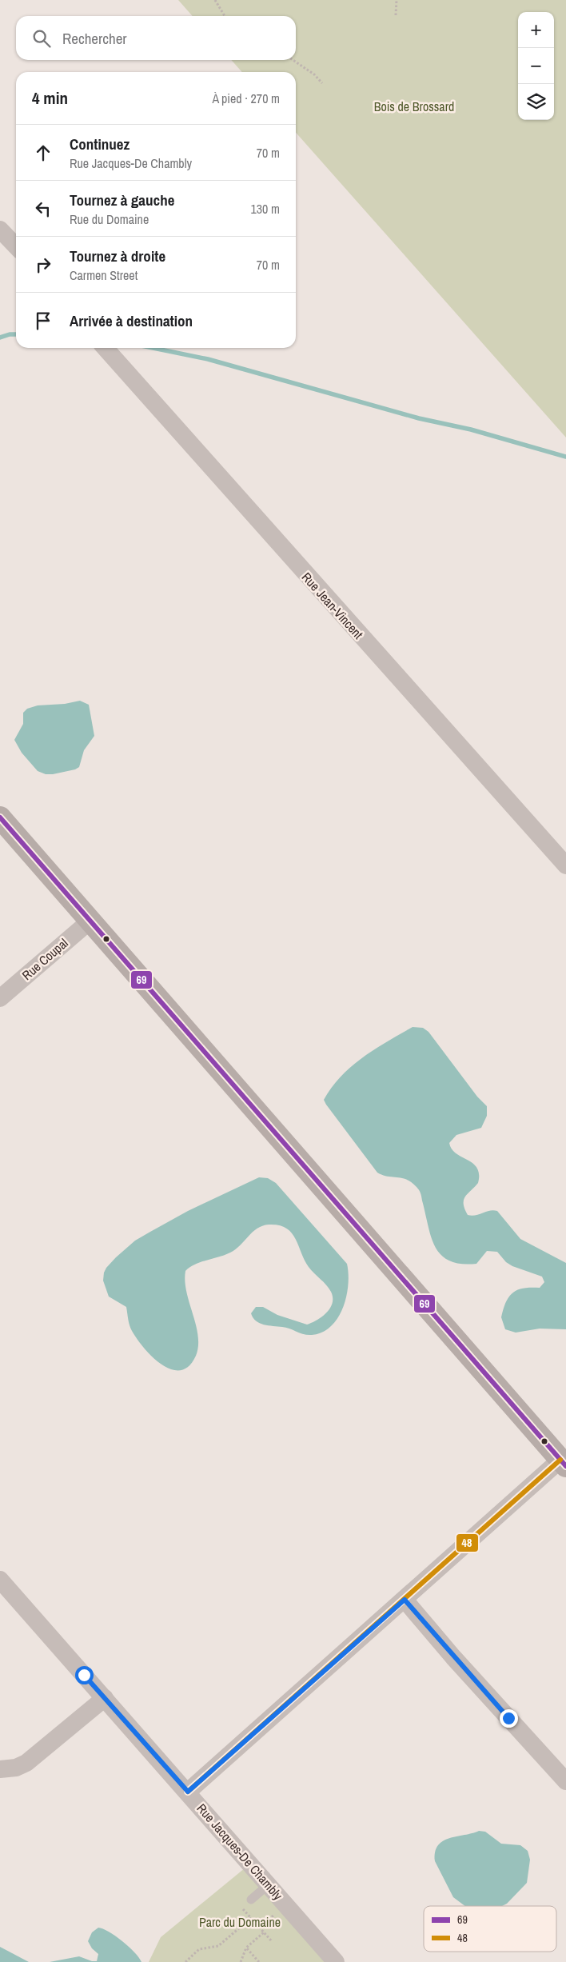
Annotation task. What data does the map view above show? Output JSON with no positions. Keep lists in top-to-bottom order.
{
  "streets": {
    "street": ["Rue Jean-Vincent", "Rue Coupal", "Rue Jacques-De Chambly"]
  },
  "parks": ["Bois de Brossard", "Parc du Domaine"],
  "lines": ["transit line 69", "transit line 48"],
  "legend": ["69", "48"],
  "page": {
    "map_buttons": ["+", "−"],
    "search": "Rechercher",
    "heading": ["4 min", "À pied · 270 m"],
    "list": [
      ["Continuez", "Rue Jacques-De Chambly", "70 m"],
      ["Tournez à gauche", "Rue du Domaine", "130 m"],
      ["Tournez à droite", "Carmen Street", "70 m"],
      "Arrivée à destination"
    ]
  }
}
